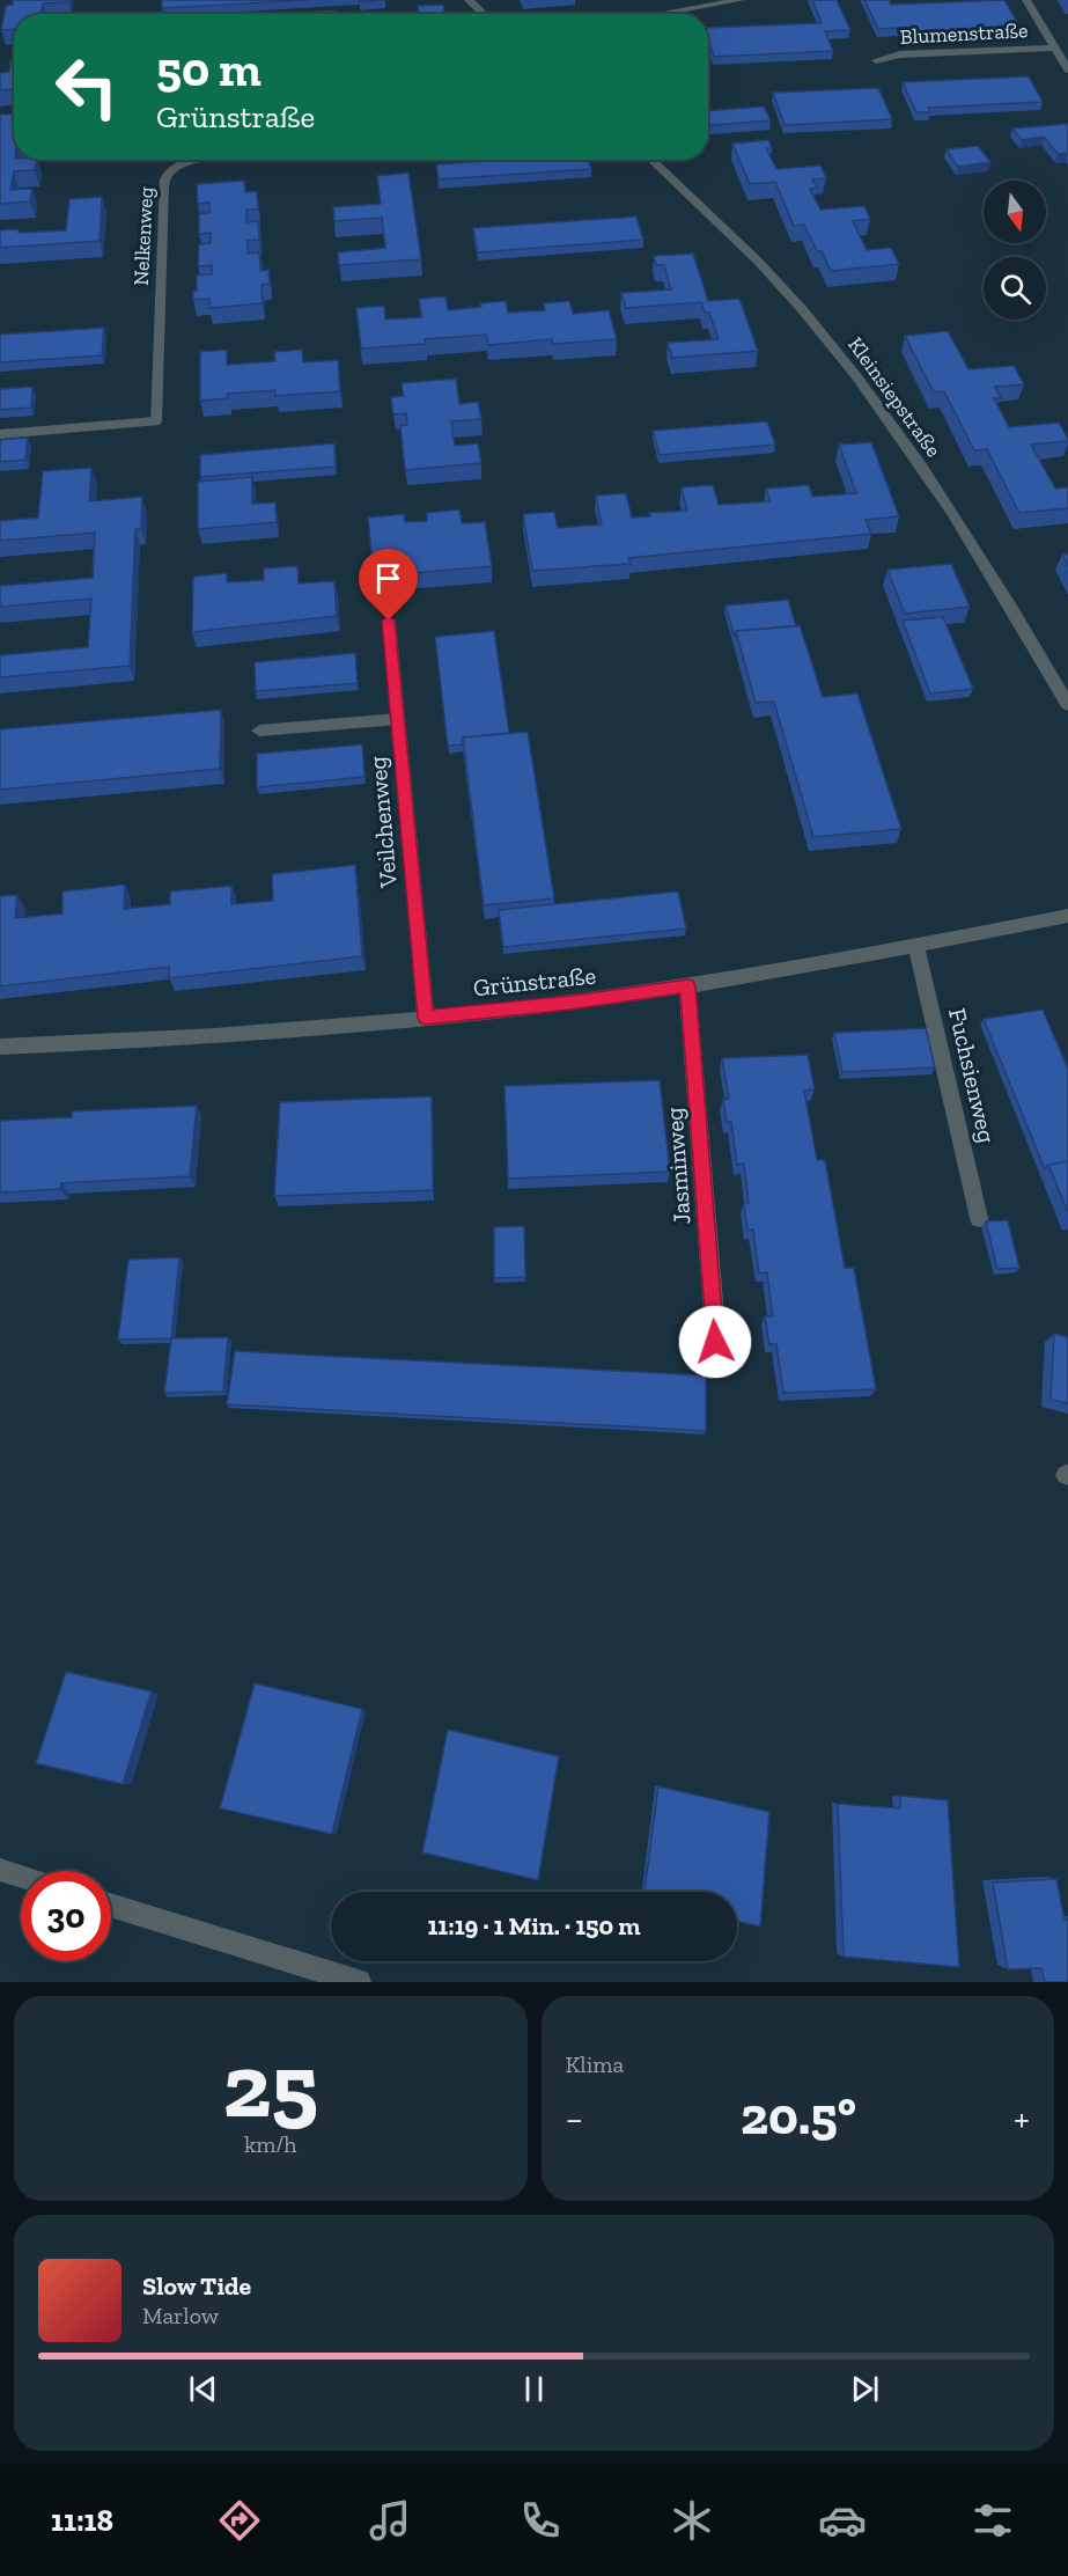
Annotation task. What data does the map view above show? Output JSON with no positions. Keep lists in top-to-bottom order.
{
  "streets": {
    "street": [
      "Blumenstraße",
      "Nelkenweg",
      "Kleinsiepstraße",
      "Veilchenweg",
      "Grünstraße",
      "Fuchsienweg",
      "Jasminweg"
    ]
  },
  "crossings": [
    ["Veilchenweg", "Grünstraße"],
    ["Grünstraße", "Fuchsienweg"],
    ["Grünstraße", "Jasminweg"]
  ],
  "north": "bottom",
  "page": {
    "turn": ["50 m", "Grünstraße"],
    "limit": "30",
    "trip": "11:19 · 1 Min. · 150 m",
    "tile": [
      ["25", "km/h"],
      "Klima"
    ],
    "heat": ["−", "20.5°", "+"],
    "song": ["Slow Tide", "Marlow"],
    "tabs": "11:18"
  }
}
